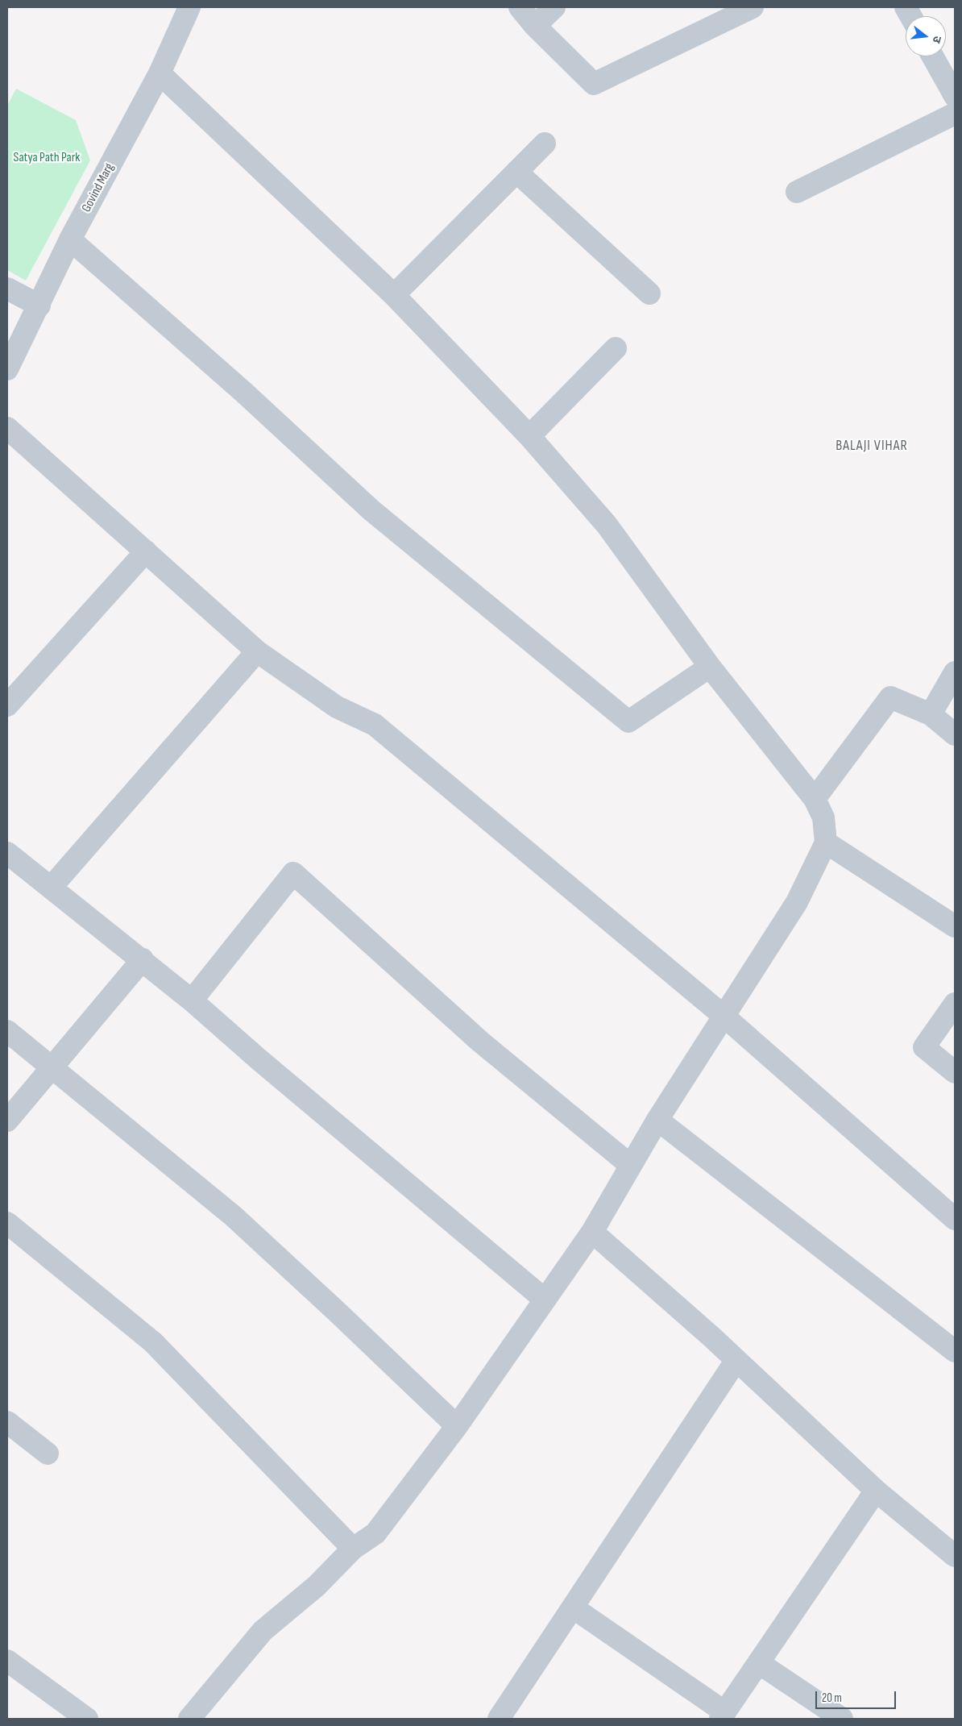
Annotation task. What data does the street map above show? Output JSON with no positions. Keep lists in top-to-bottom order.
{
  "streets": {
    "street": ["Govind Marg"]
  },
  "districts": ["BALAJI VIHAR"],
  "parks": ["Satya Path Park"],
  "scale_bar": "20 m",
  "north": "right"
}
